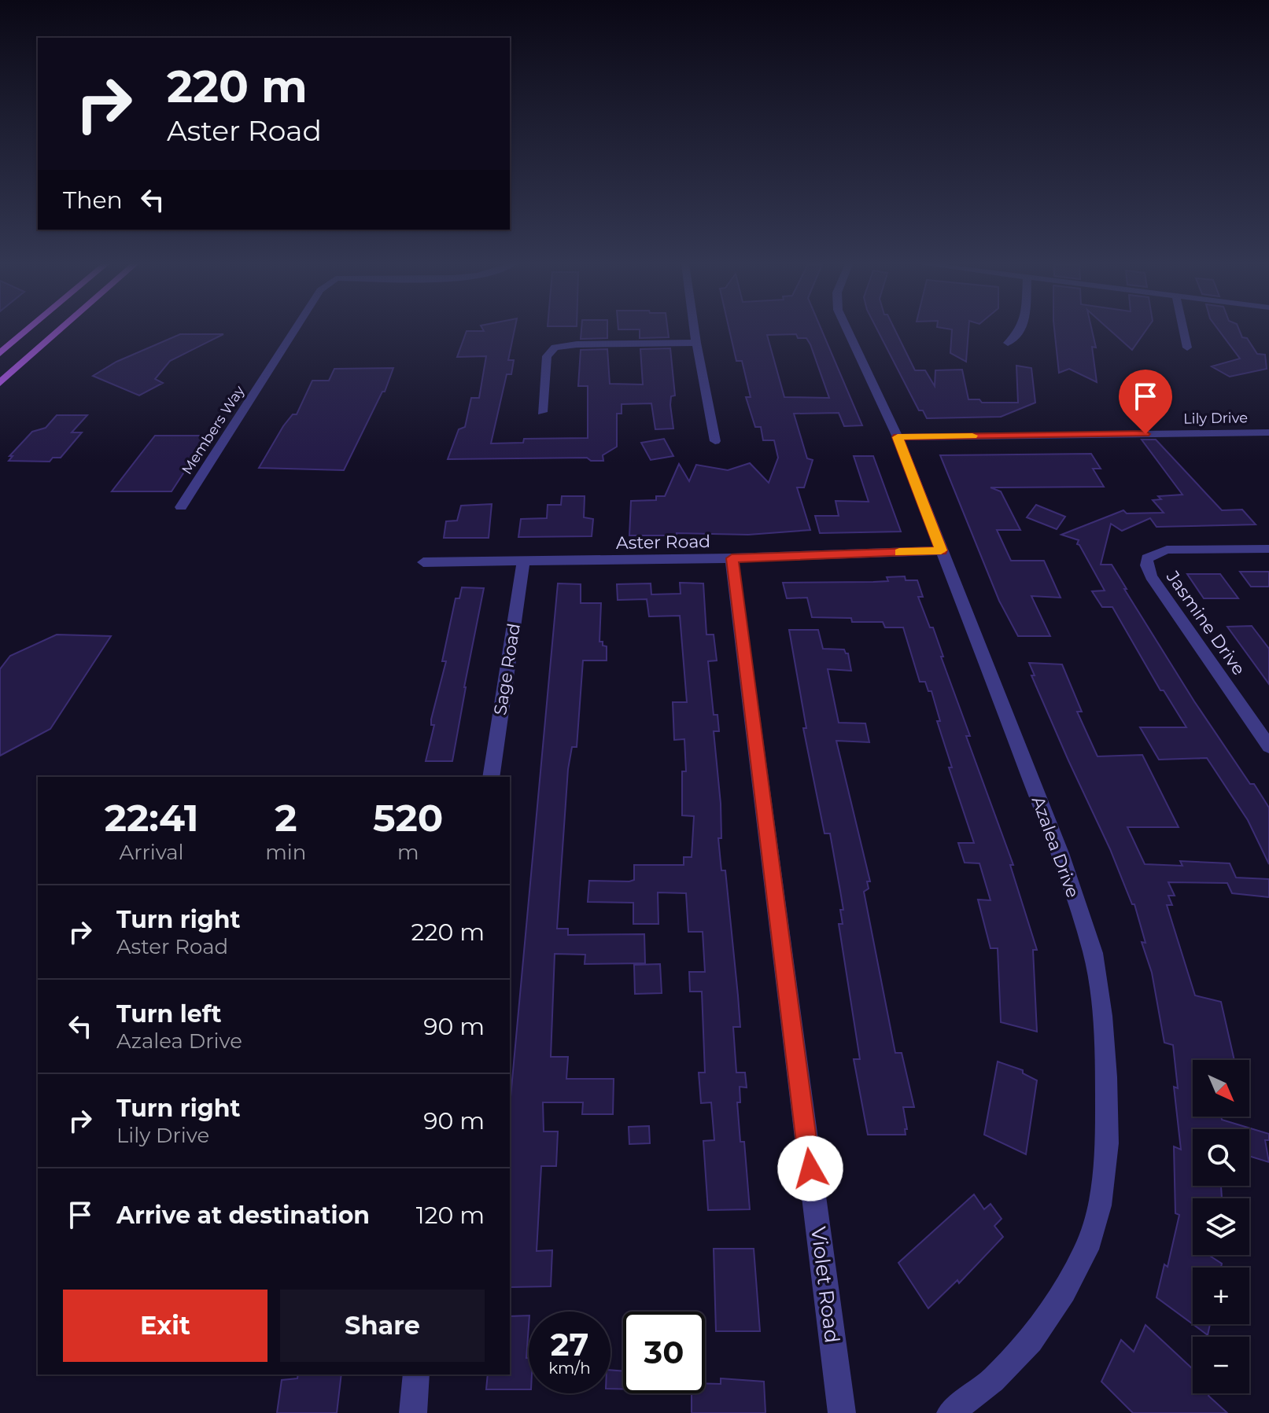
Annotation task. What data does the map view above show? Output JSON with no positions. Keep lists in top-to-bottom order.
{
  "streets": {
    "street": [
      "Lily Drive",
      "Members Way",
      "Aster Road",
      "Jasmine Drive",
      "Sage Road",
      "Azalea Drive",
      "Violet Road"
    ]
  },
  "crossings": [
    ["Lily Drive", "Azalea Drive"],
    ["Aster Road", "Sage Road"],
    ["Aster Road", "Azalea Drive"],
    ["Aster Road", "Violet Road"]
  ],
  "north": "bottom right",
  "page": {
    "turn": ["220 m", "Aster Road"],
    "then": "Then",
    "eta": [
      "22:41",
      "Arrival",
      "2",
      "min",
      "520",
      "m"
    ],
    "list": [
      {
        "name": "Turn right",
        "note": "Aster Road",
        "value": "220 m"
      },
      {
        "name": "Turn left",
        "note": "Azalea Drive",
        "value": "90 m"
      },
      {
        "name": "Turn right",
        "note": "Lily Drive",
        "value": "90 m"
      },
      {
        "name": "Arrive at destination",
        "value": "120 m"
      }
    ],
    "map_buttons": ["+", "−"],
    "buttons": ["Exit", "Share"],
    "speed": "27 km/h",
    "limit": "30"
  }
}
